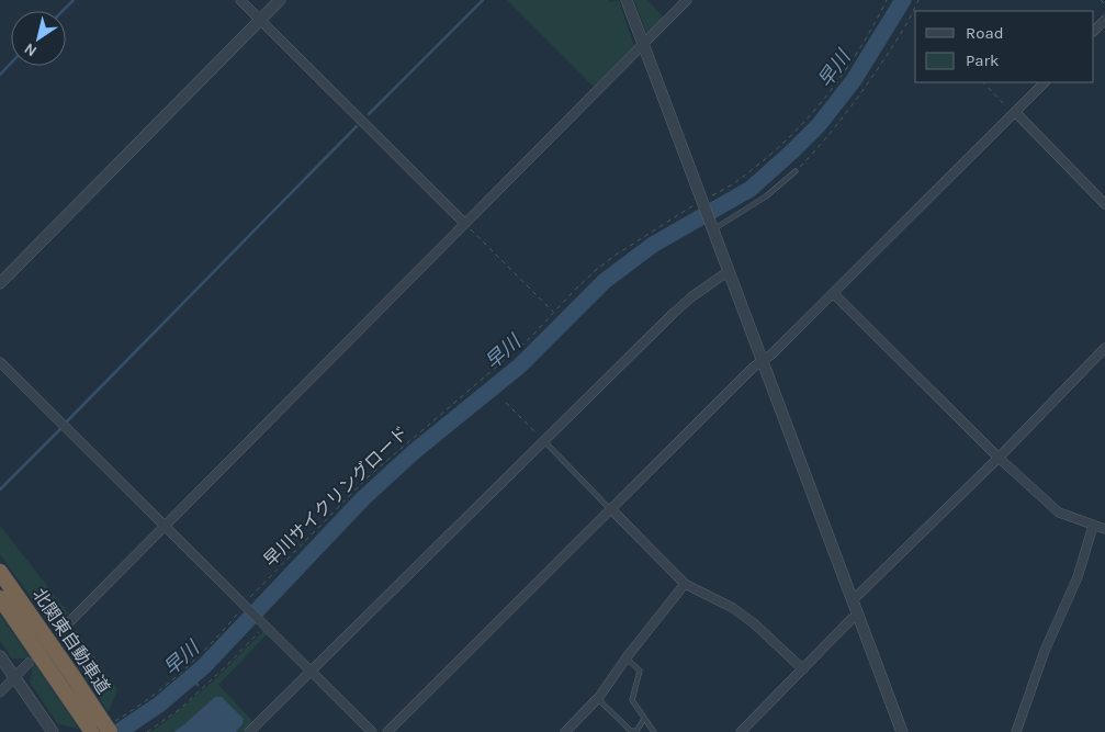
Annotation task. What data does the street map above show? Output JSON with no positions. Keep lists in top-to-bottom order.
{
  "streets": {
    "highway": ["北関東自動車道"],
    "path": ["早川サイクリングロード"]
  },
  "crossings": [
    ["早川サイクリングロード", "北関東自動車道"]
  ],
  "water": ["早川"],
  "legend": ["Road", "Park"],
  "north": "bottom left"
}
